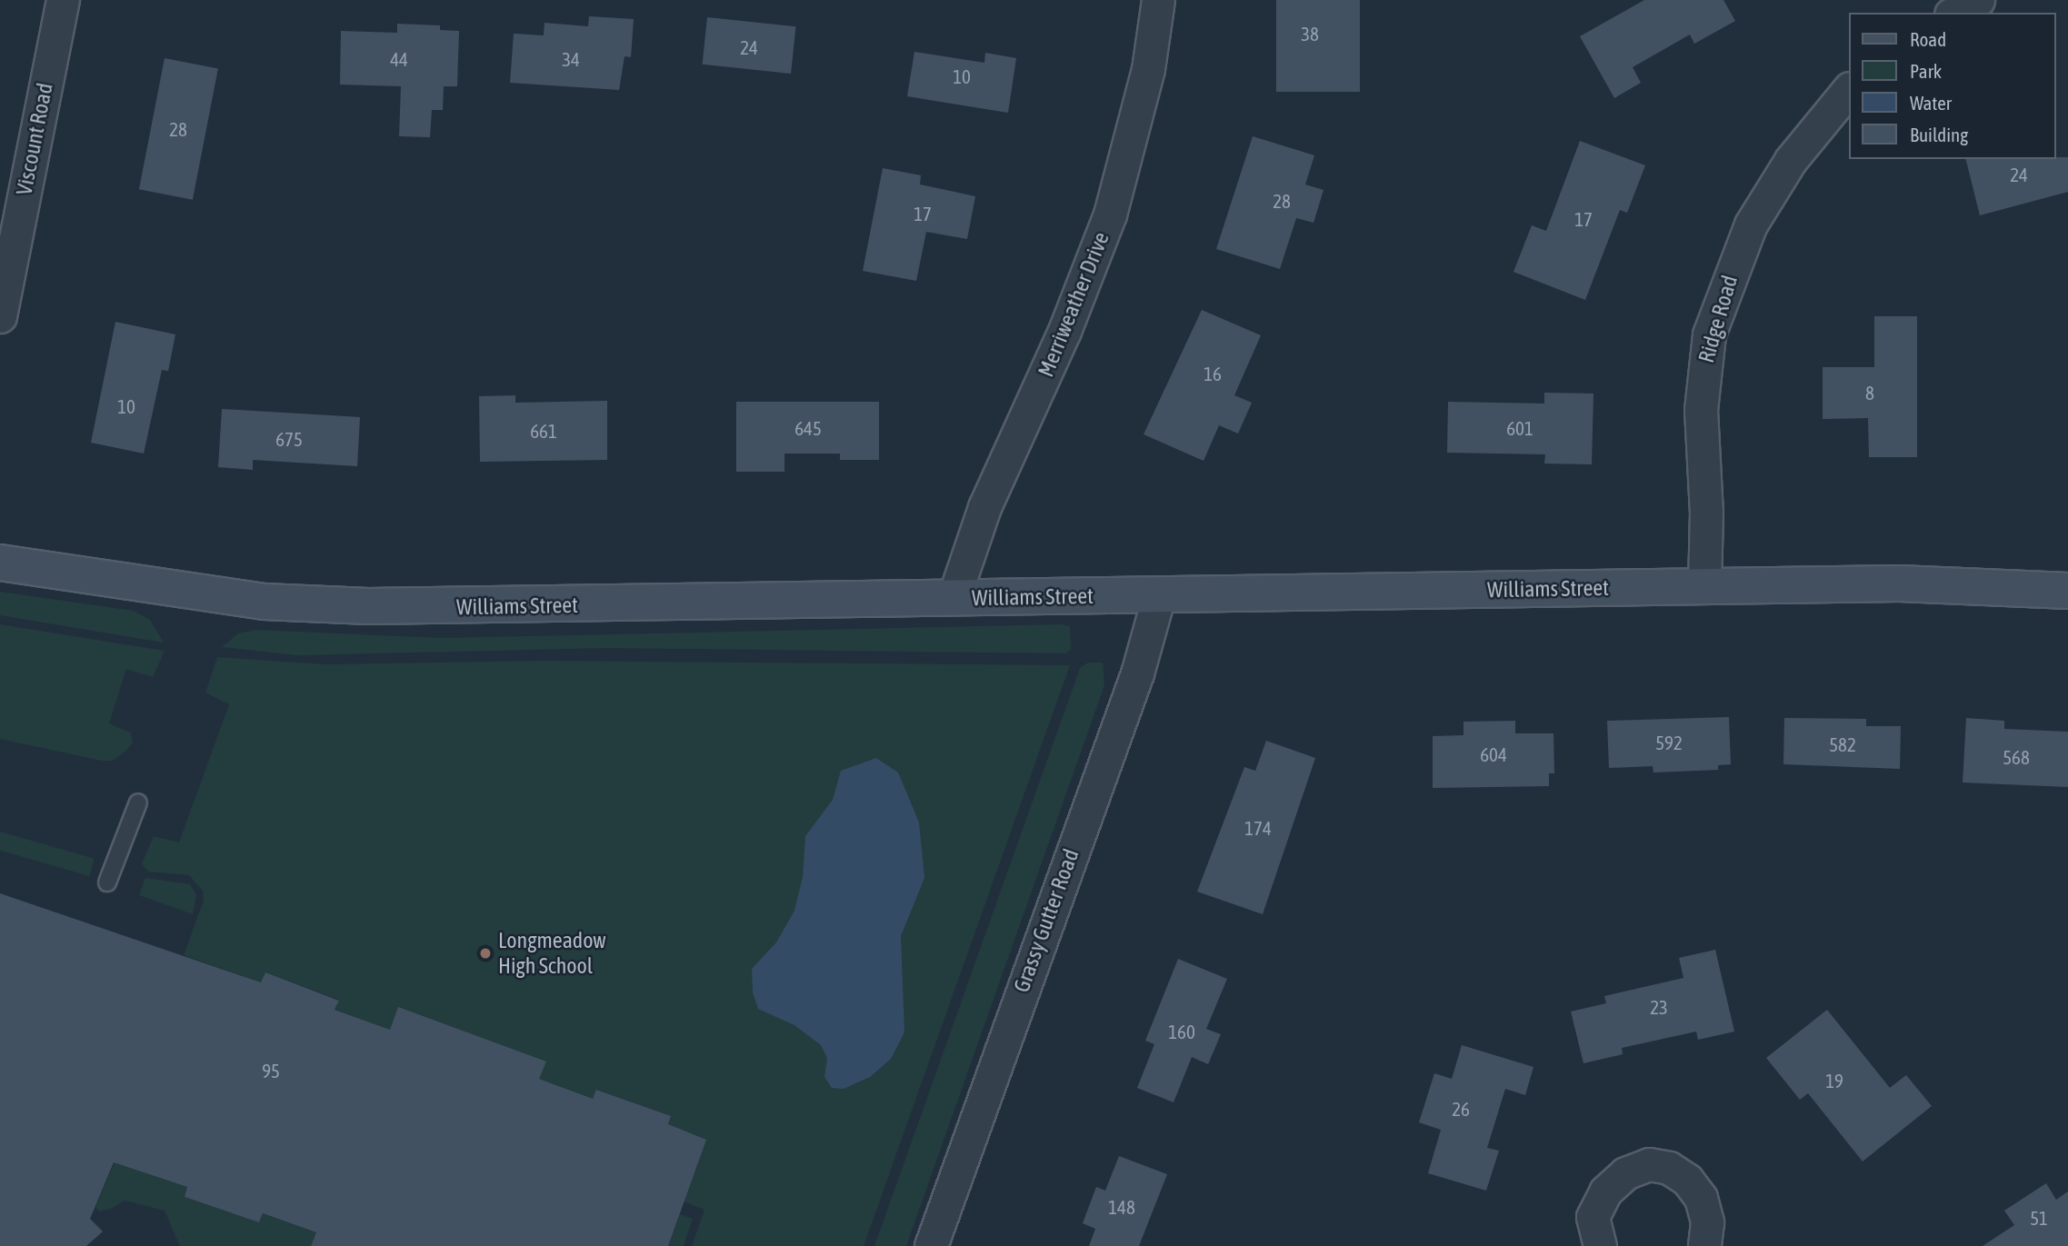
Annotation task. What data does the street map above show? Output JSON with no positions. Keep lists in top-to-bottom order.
{
  "streets": {
    "main road": ["Williams Street"],
    "street": [
      "Viscount Road",
      "Merriweather Drive",
      "Ridge Road",
      "Grassy Gutter Road"
    ]
  },
  "crossings": [
    ["Merriweather Drive", "Williams Street"],
    ["Ridge Road", "Williams Street"],
    ["Williams Street", "Grassy Gutter Road"]
  ],
  "places": ["Longmeadow High School"],
  "house_numbers": [
    "38",
    "24",
    "44",
    "34",
    "10",
    "28",
    "24",
    "28",
    "17",
    "17",
    "16",
    "8",
    "10",
    "645",
    "601",
    "661",
    "675",
    "592",
    "582",
    "604",
    "568",
    "174",
    "23",
    "160",
    "95",
    "19",
    "26",
    "148",
    "51"
  ],
  "legend": [
    "Road",
    "Park",
    "Water",
    "Building"
  ]
}
